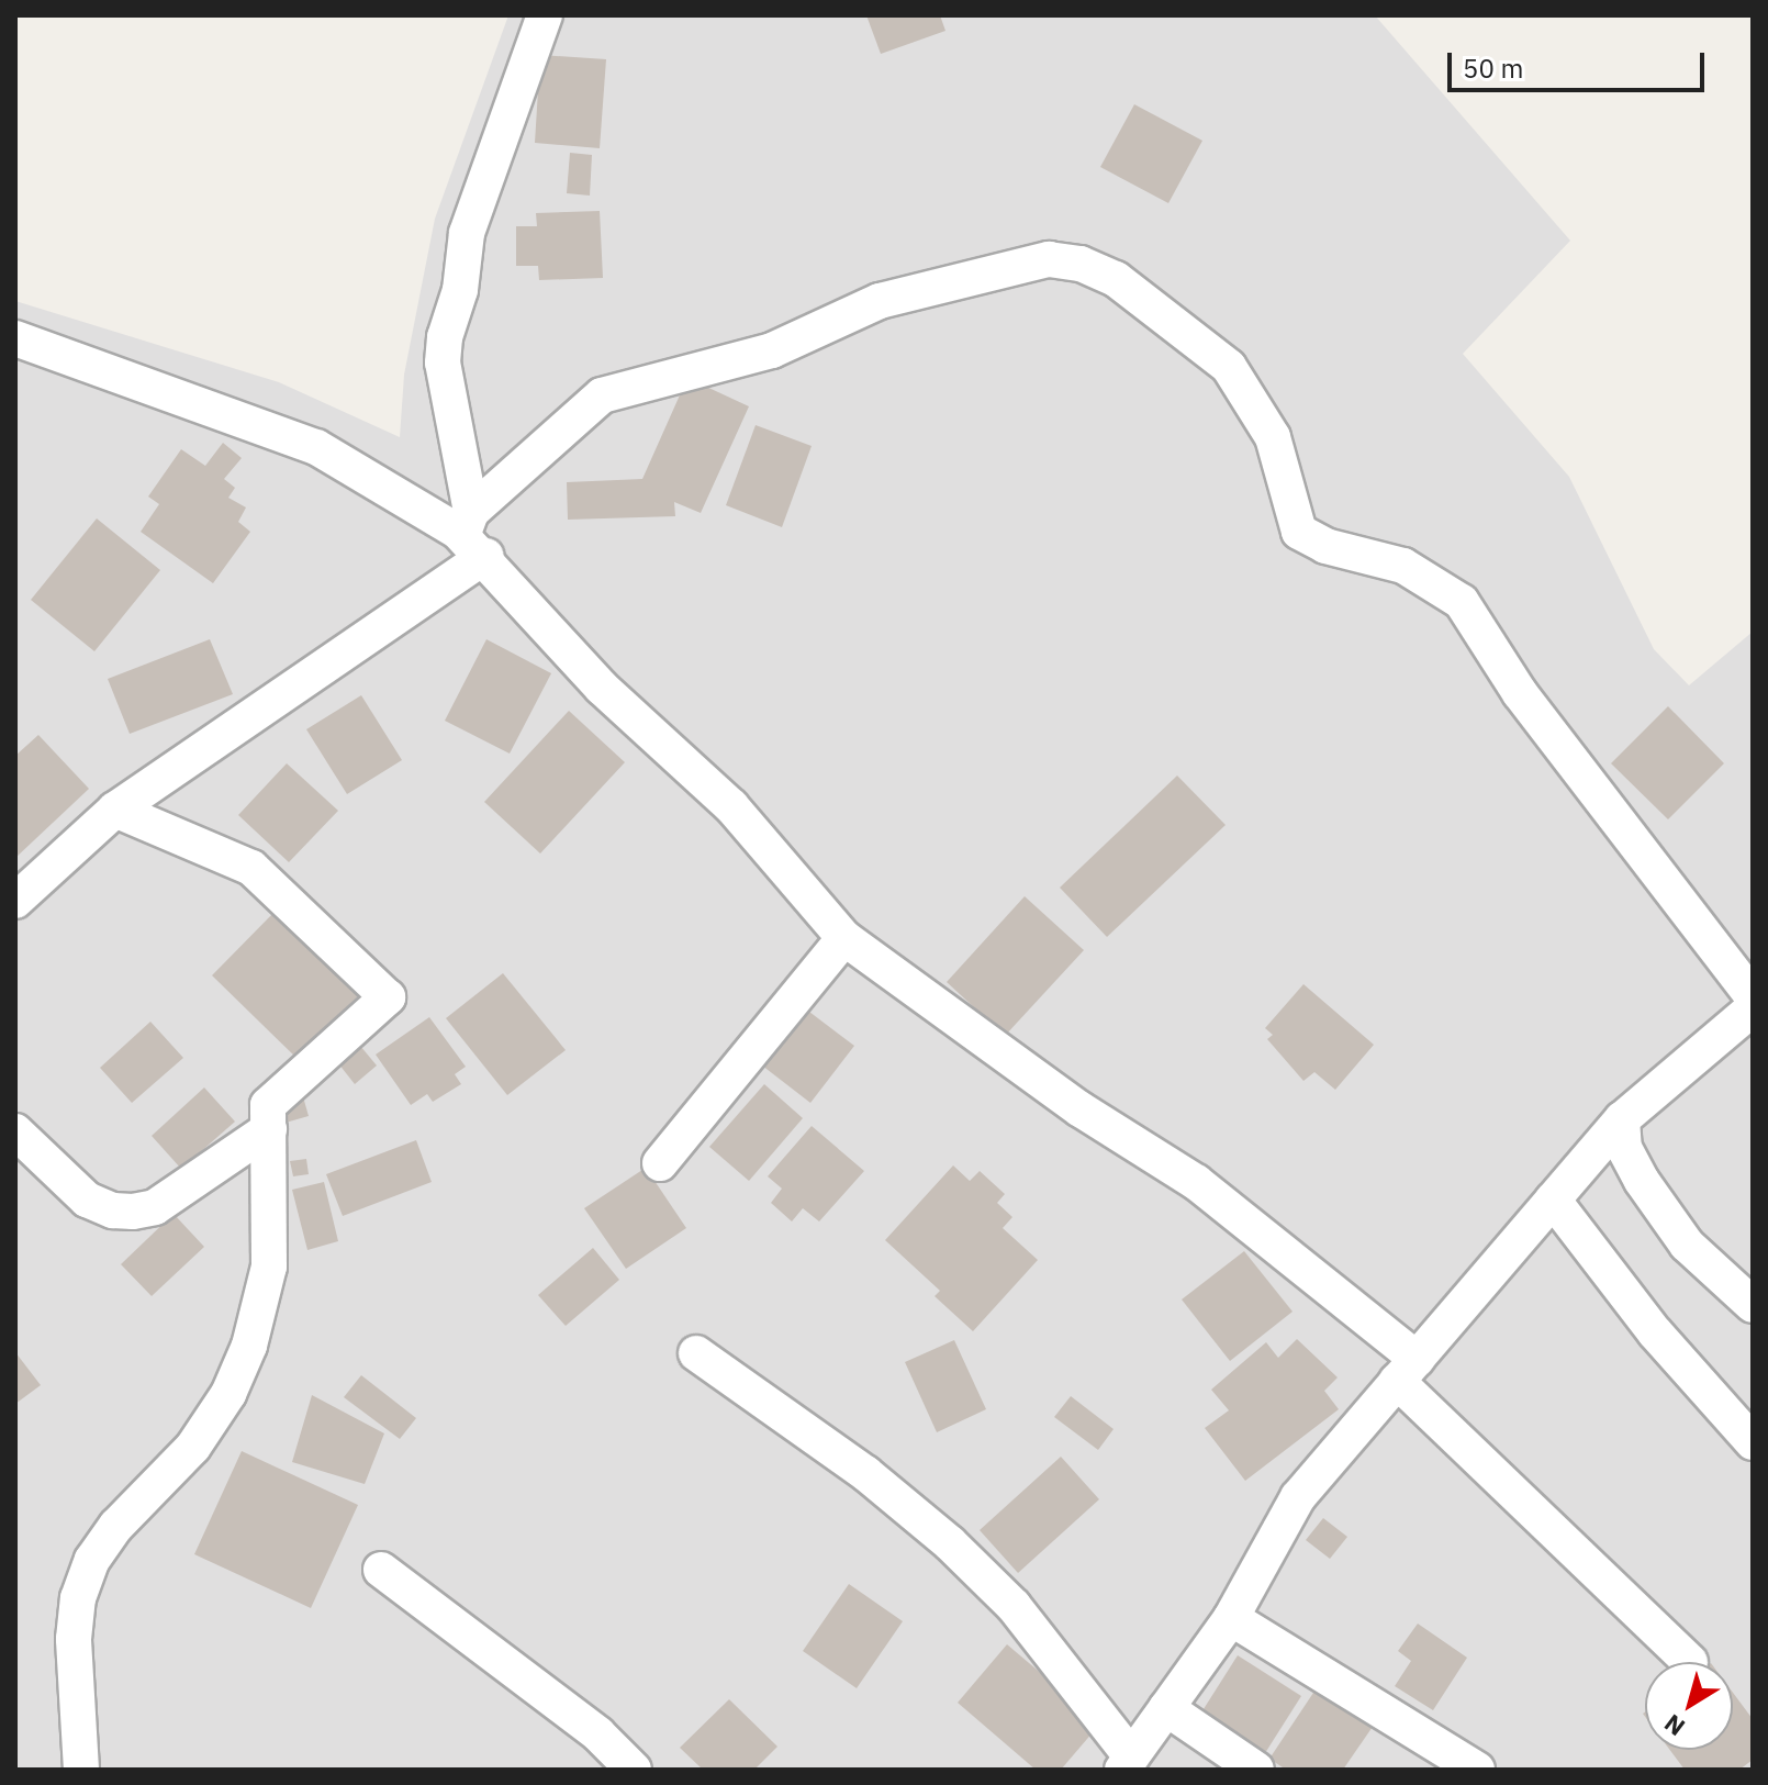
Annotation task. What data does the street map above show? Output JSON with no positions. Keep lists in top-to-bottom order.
{
  "scale_bar": "50 m",
  "north": "bottom left"
}
